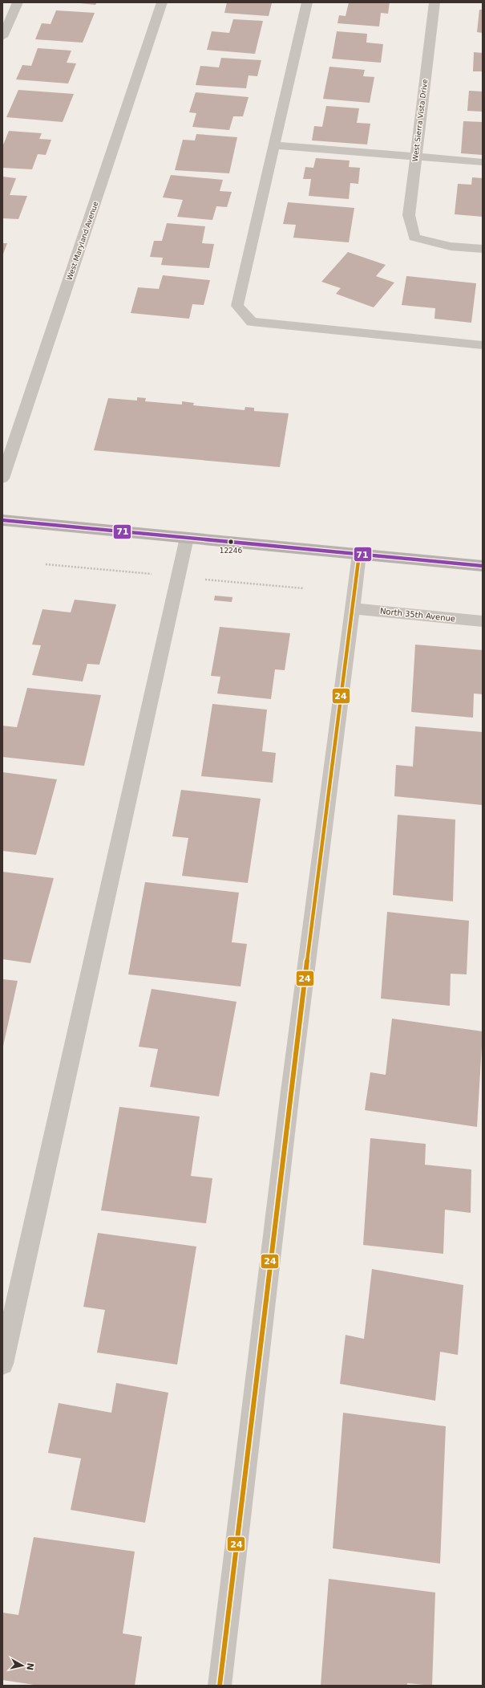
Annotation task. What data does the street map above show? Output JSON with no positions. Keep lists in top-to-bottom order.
{
  "streets": {
    "street": ["West Sierra Vista Drive", "West Maryland Avenue", "North 35th Avenue"]
  },
  "places": ["12246"],
  "lines": ["transit line 71", "transit line 24"],
  "north": "right"
}
